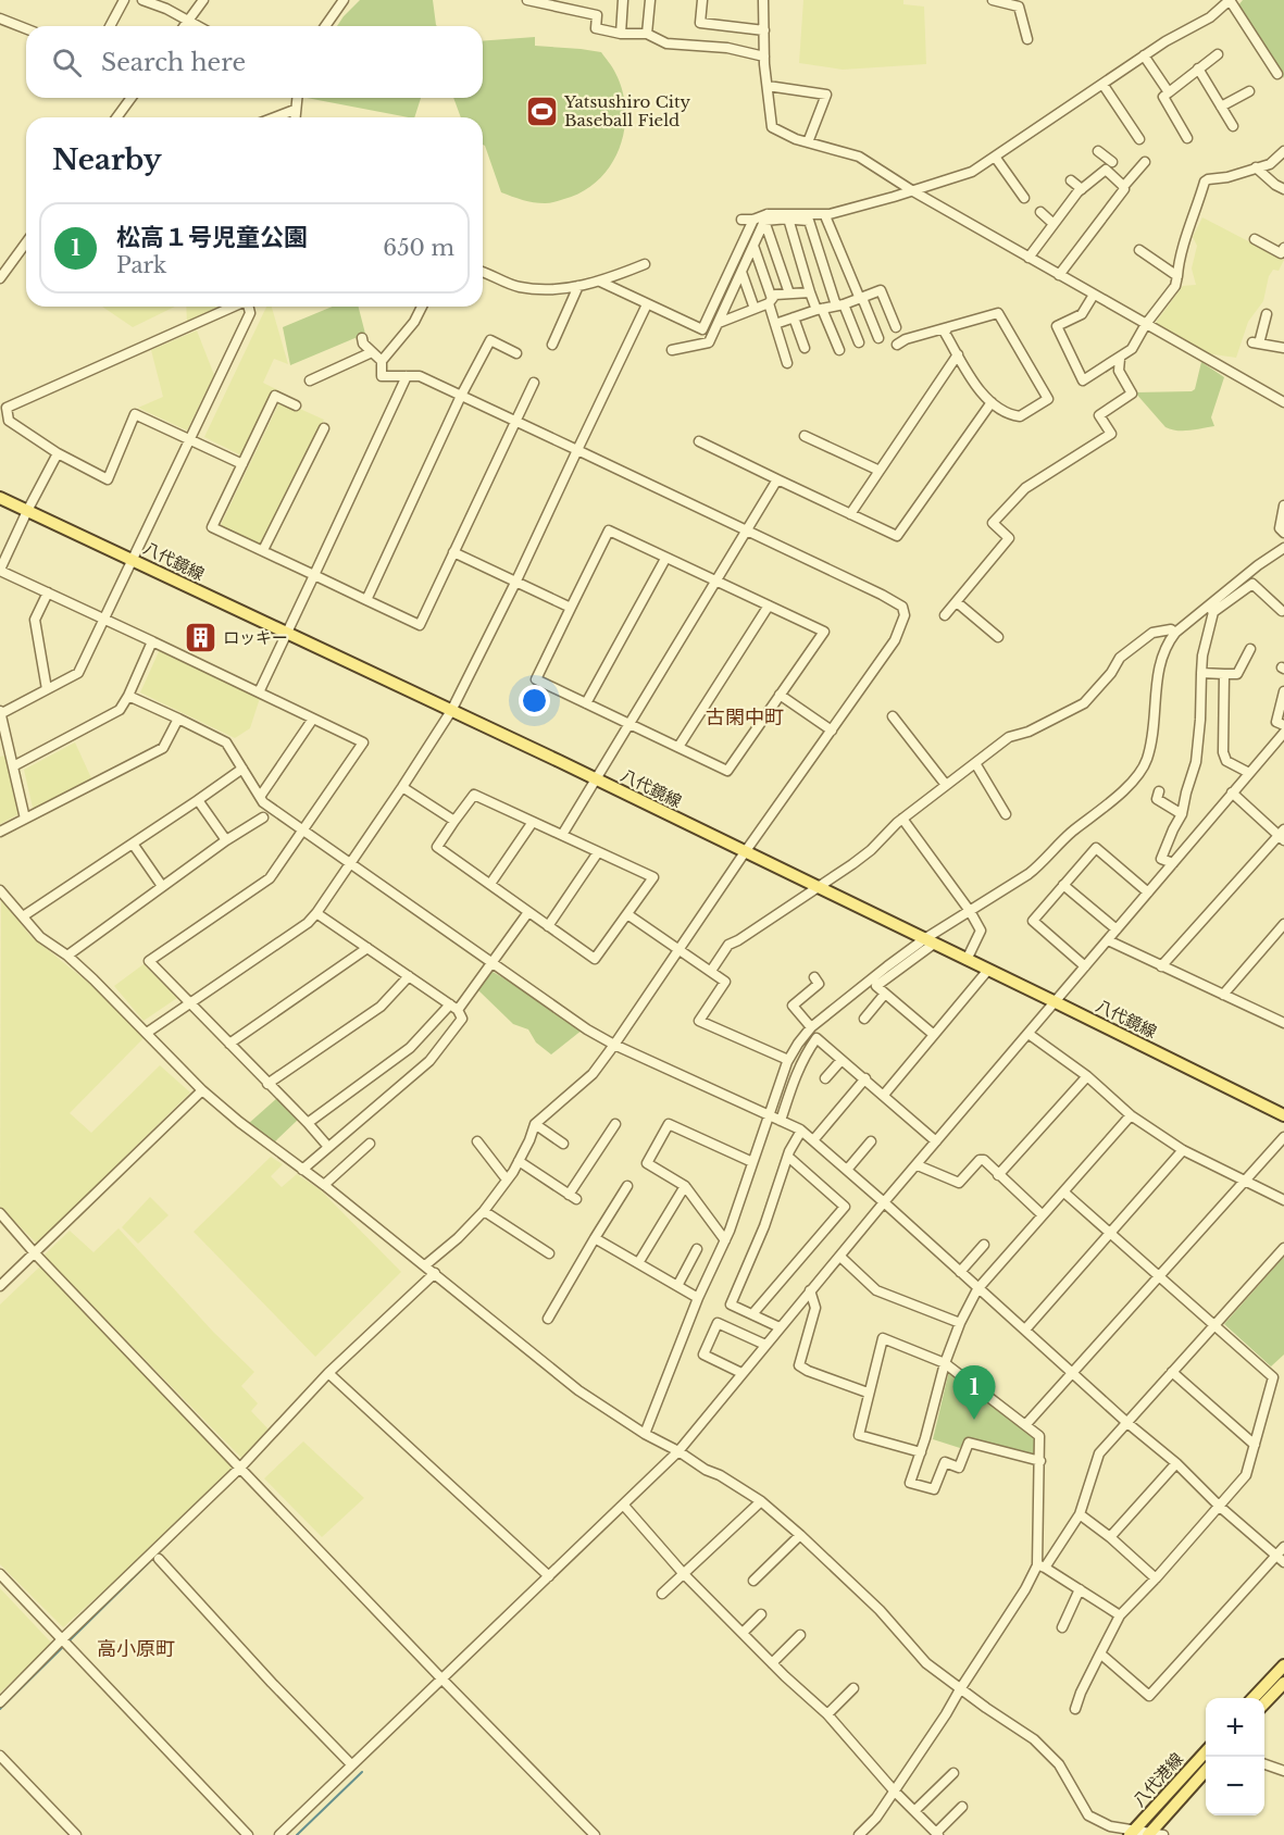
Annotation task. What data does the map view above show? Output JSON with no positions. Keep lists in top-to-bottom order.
{
  "streets": {
    "main road": ["八代鏡線", "八代港線"]
  },
  "districts": ["古閑中町", "高小原町"],
  "places": {
    "sports": ["Yatsushiro City Baseball Field"],
    "building": ["ロッキー"]
  },
  "page": {
    "search": "Search here",
    "heading": "Nearby",
    "list": [
      {
        "mark": "1",
        "name": "松高１号児童公園",
        "note": "Park",
        "value": "650 m"
      }
    ],
    "pins": "1",
    "map_buttons": ["+", "−"]
  }
}
